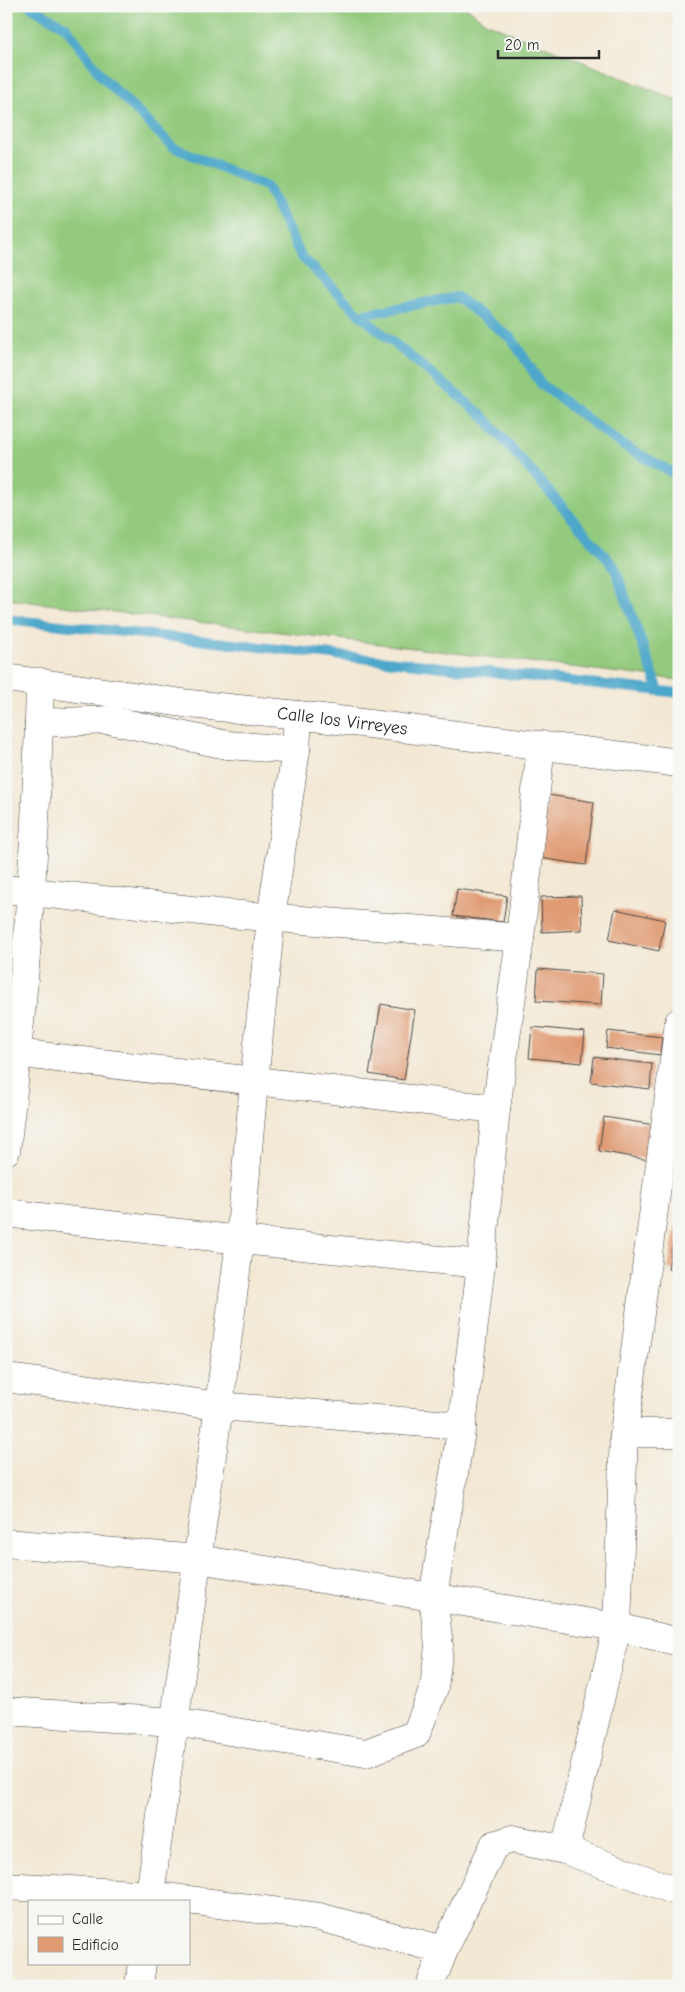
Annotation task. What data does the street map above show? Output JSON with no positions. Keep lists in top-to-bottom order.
{
  "streets": {
    "street": ["Calle los Virreyes"]
  },
  "legend": ["Calle", "Edificio"],
  "scale_bar": "20 m"
}
